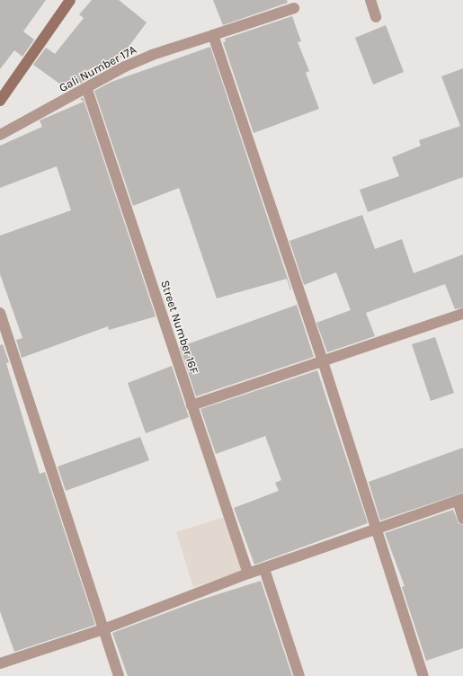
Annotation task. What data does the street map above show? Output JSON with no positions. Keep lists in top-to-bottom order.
{
  "streets": {
    "street": ["Gali Number 17A", "Street Number 16F"]
  },
  "crossings": [
    ["Gali Number 17A", "Street Number 16F"]
  ]
}
